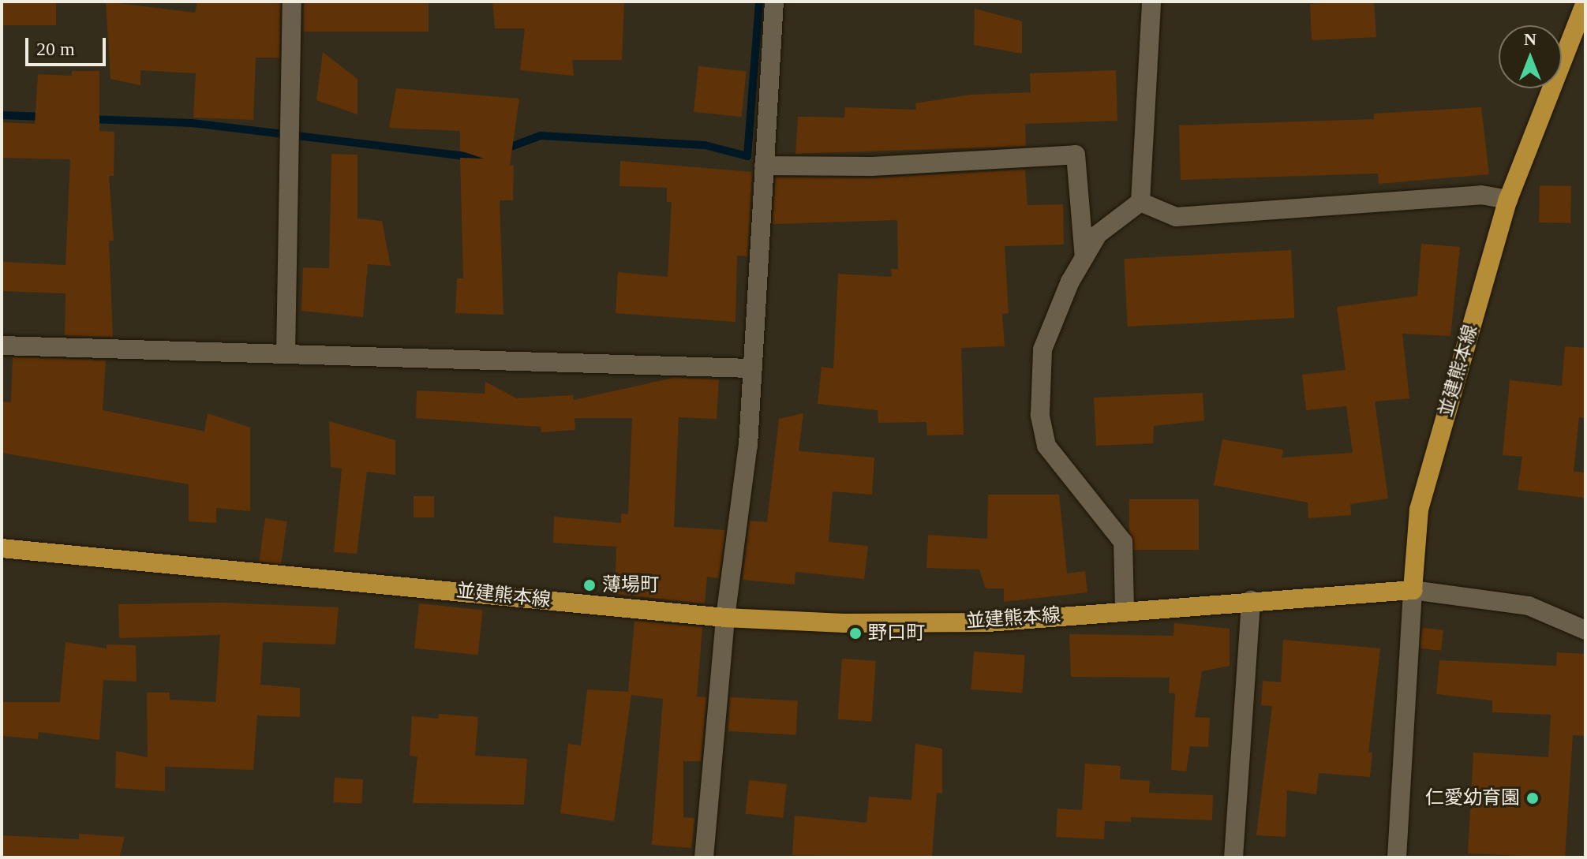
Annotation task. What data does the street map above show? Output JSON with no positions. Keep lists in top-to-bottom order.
{
  "streets": {
    "main road": ["並建熊本線"]
  },
  "places": ["薄場町", "野口町", "仁愛幼育園"],
  "scale_bar": "20 m",
  "north": "top"
}
